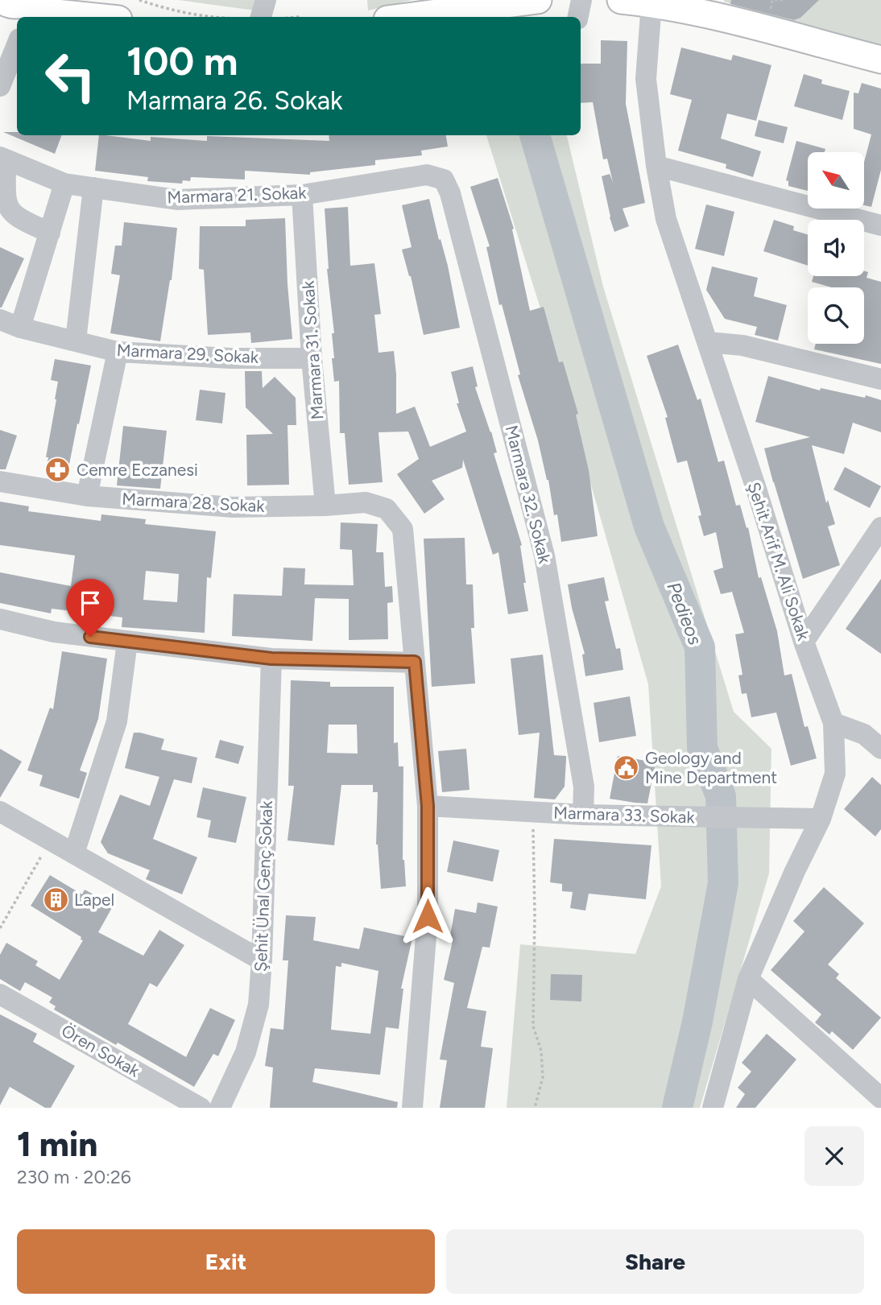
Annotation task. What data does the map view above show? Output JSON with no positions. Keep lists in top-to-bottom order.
{
  "streets": {
    "street": [
      "Marmara 21. Sokak",
      "Marmara 31. Sokak",
      "Marmara 29. Sokak",
      "Marmara 32. Sokak",
      "Marmara 28. Sokak",
      "Şehit Arif M. Ali Sokak",
      "Marmara 33. Sokak",
      "Şehit Ünal Genç Sokak",
      "Ören Sokak"
    ]
  },
  "crossings": [
    ["Marmara 21. Sokak", "Marmara 31. Sokak"],
    ["Marmara 21. Sokak", "Marmara 32. Sokak"],
    ["Marmara 31. Sokak", "Marmara 29. Sokak"],
    ["Marmara 31. Sokak", "Marmara 28. Sokak"],
    ["Marmara 32. Sokak", "Marmara 33. Sokak"],
    ["Şehit Arif M. Ali Sokak", "Marmara 33. Sokak"]
  ],
  "water": ["Pedieos"],
  "places": {
    "pharmacy": ["Cemre Eczanesi"],
    "public building": ["Geology and Mine Department"],
    "building": ["Lapel"]
  },
  "north": "top left",
  "page": {
    "turn": ["100 m", "Marmara 26. Sokak"],
    "heading": ["1 min", "230 m · 20:26"],
    "buttons": ["Exit", "Share"]
  }
}
